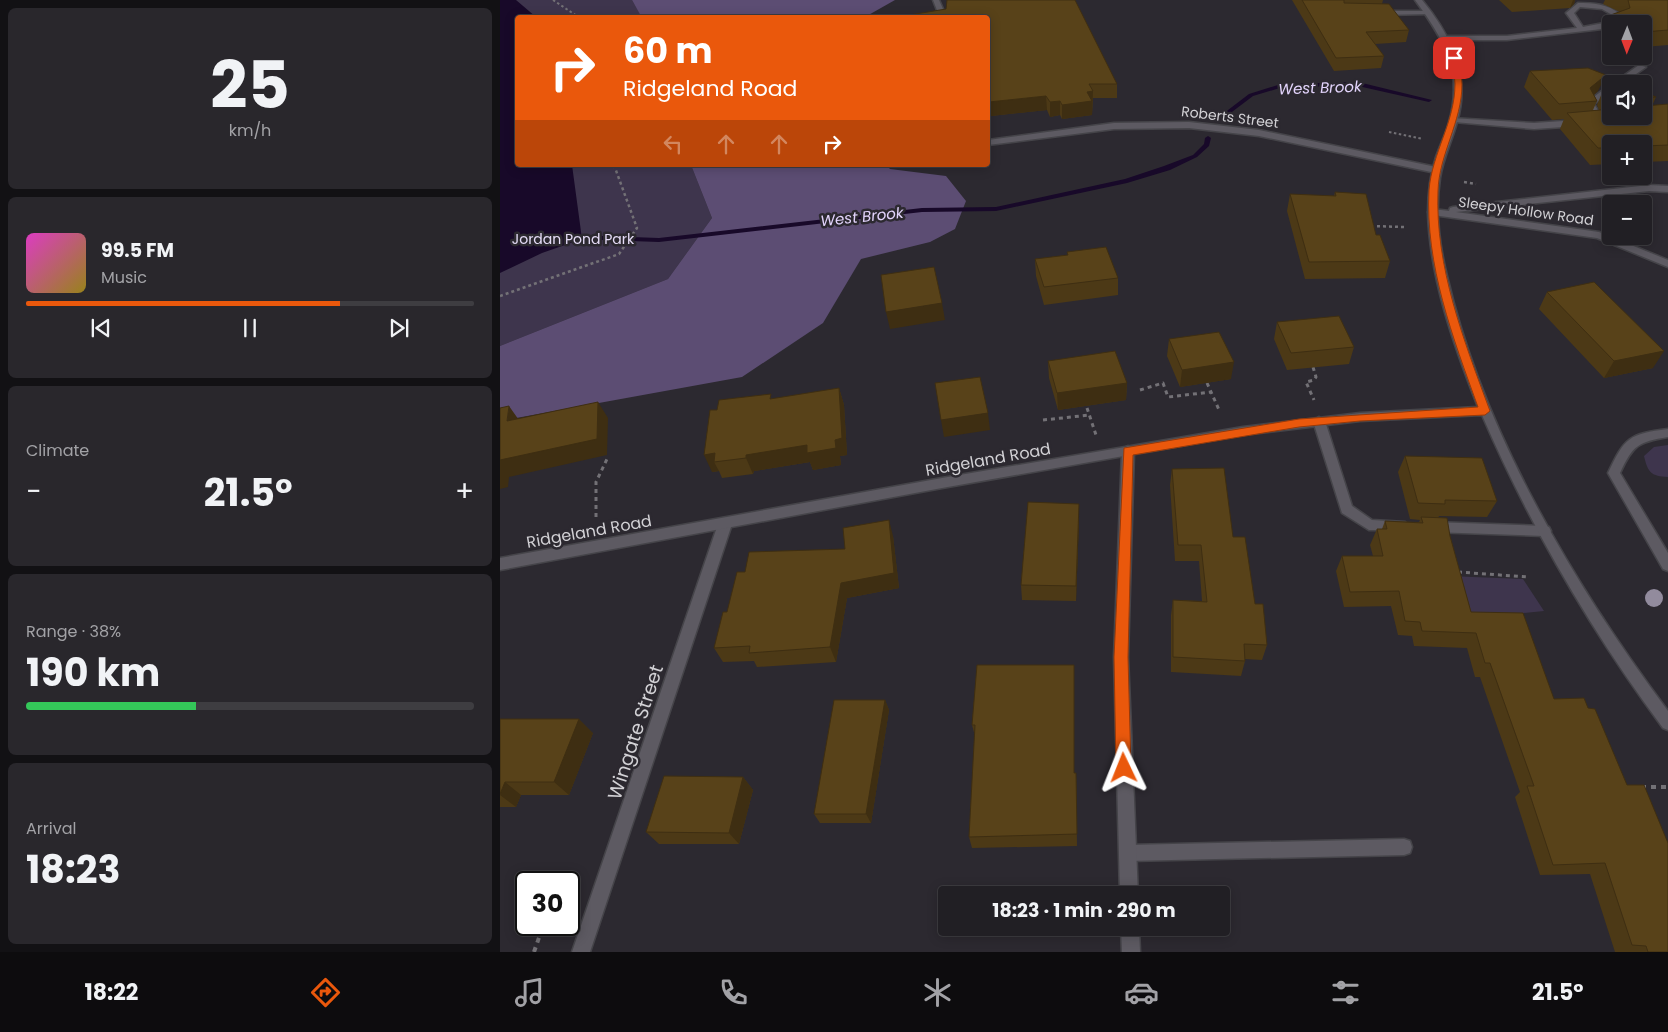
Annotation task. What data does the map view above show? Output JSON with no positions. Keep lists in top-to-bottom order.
{
  "streets": {
    "street": [
      "Roberts Street",
      "Sleepy Hollow Road",
      "Ridgeland Road",
      "Wingate Street"
    ]
  },
  "crossings": [
    ["Ridgeland Road", "Wingate Street"]
  ],
  "water": ["West Brook"],
  "parks": ["Jordan Pond Park"],
  "north": "bottom",
  "page": {
    "tile": [
      ["25", "km/h"],
      "Climate",
      ["Range · 38%", "190 km"],
      ["Arrival", "18:23"]
    ],
    "map_buttons": ["+", "−"],
    "turn": ["60 m", "Ridgeland Road"],
    "song": ["99.5 FM", "Music"],
    "heat": ["−", "21.5°", "+"],
    "limit": "30",
    "trip": "18:23 · 1 min · 290 m",
    "tabs": ["18:22", "21.5°"]
  }
}
